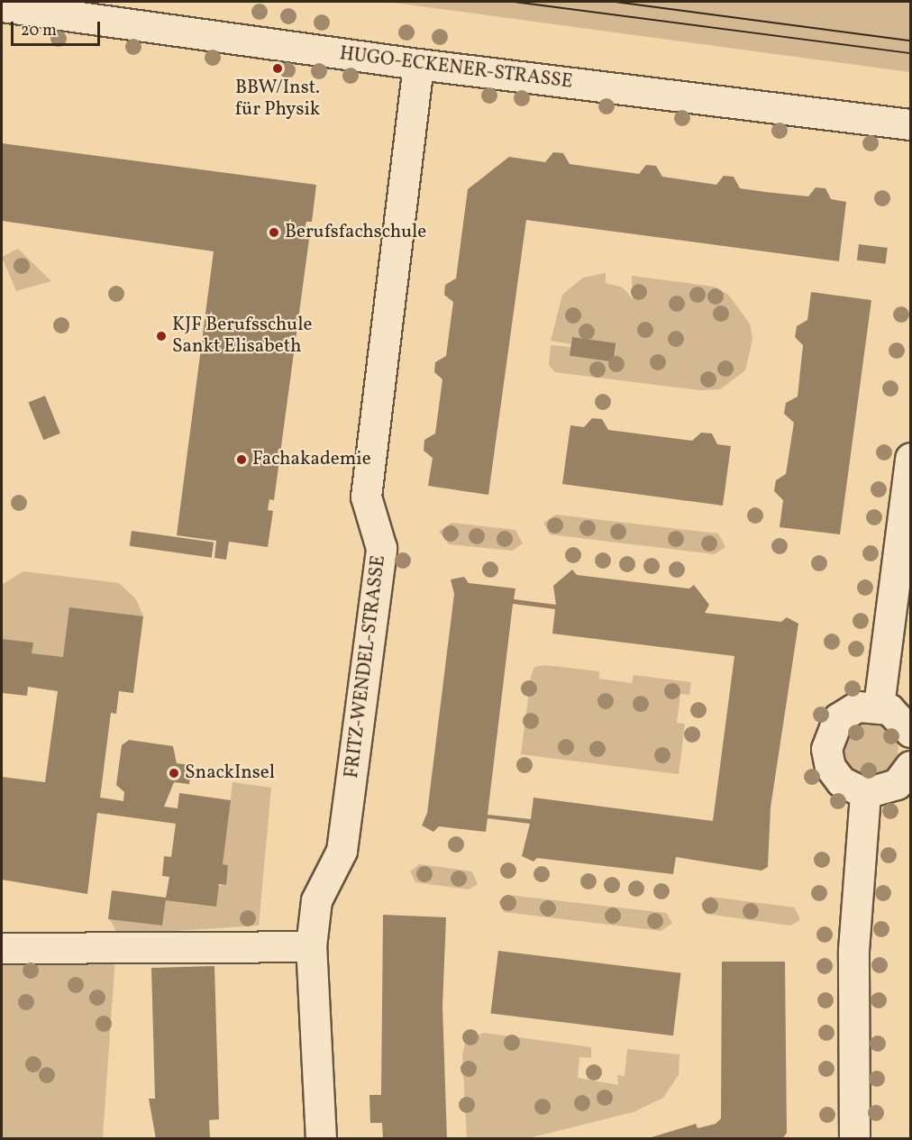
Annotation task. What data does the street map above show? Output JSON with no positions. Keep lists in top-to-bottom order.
{
  "streets": {
    "street": ["HUGO-ECKENER-STRASSE", "FRITZ-WENDEL-STRASSE"]
  },
  "crossings": [
    ["HUGO-ECKENER-STRASSE", "FRITZ-WENDEL-STRASSE"]
  ],
  "places": [
    "BBW/Inst. für Physik",
    "Berufsfachschule",
    "KJF Berufsschule Sankt Elisabeth",
    "Fachakademie",
    "SnackInsel"
  ],
  "scale_bar": "20 m"
}
